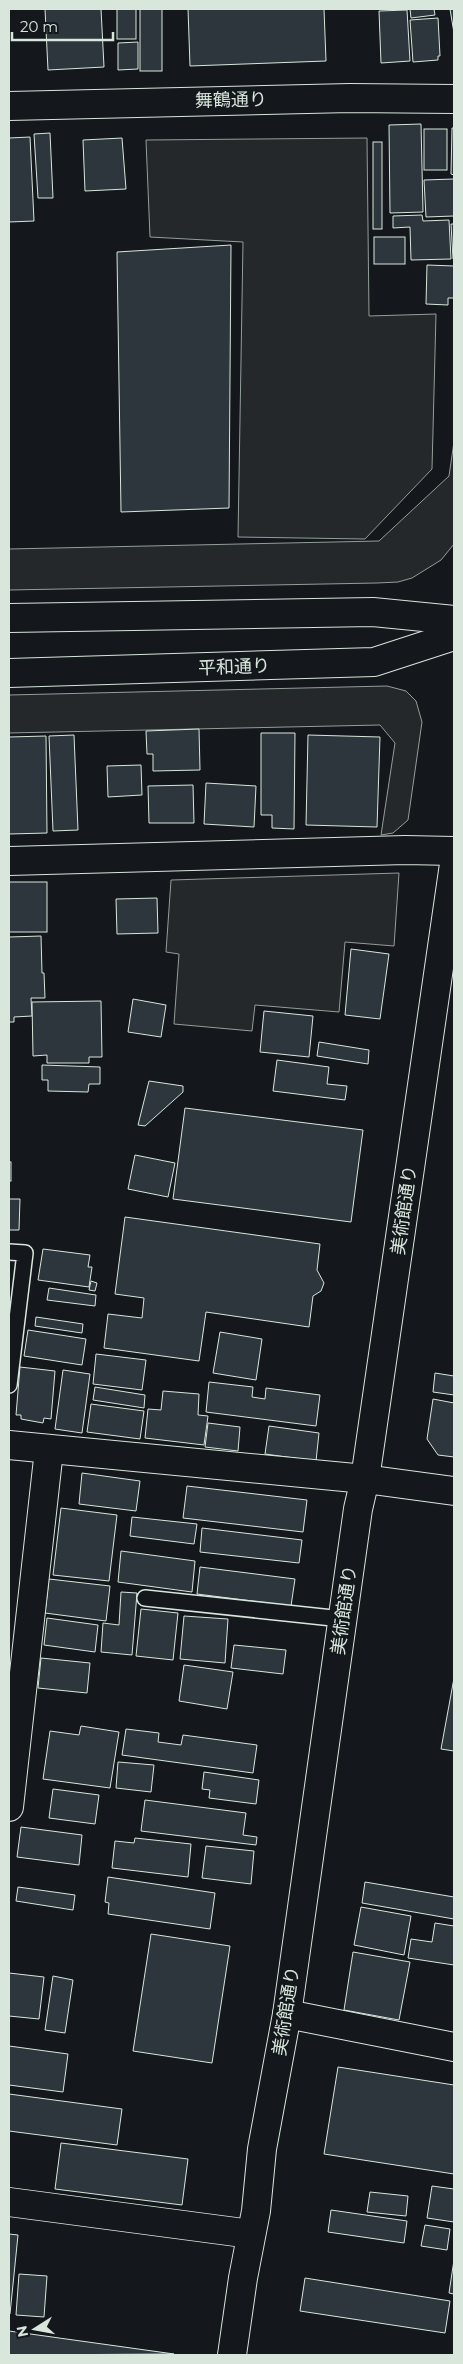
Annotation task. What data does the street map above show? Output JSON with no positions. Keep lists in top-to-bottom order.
{
  "streets": {
    "main road": ["舞鶴通り", "平和通り", "美術館通り"]
  },
  "scale_bar": "20 m",
  "north": "left"
}
